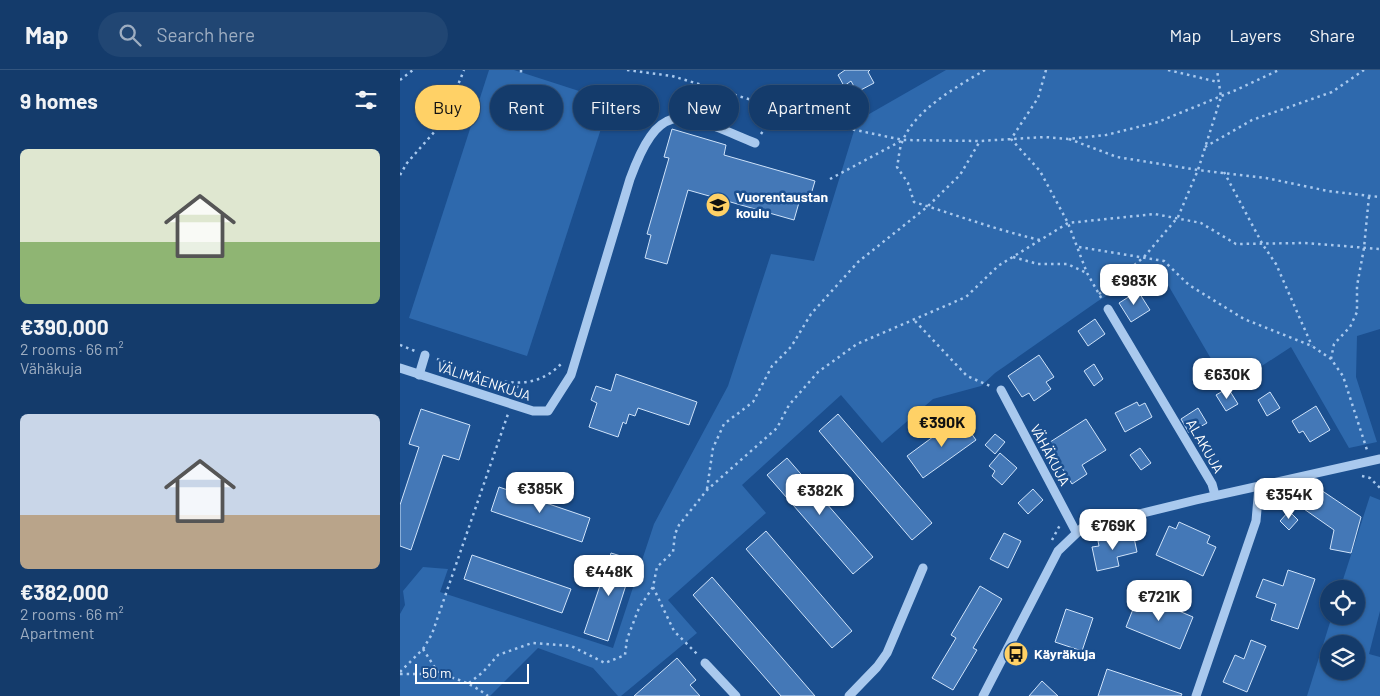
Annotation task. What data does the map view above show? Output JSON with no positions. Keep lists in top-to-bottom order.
{
  "streets": {
    "street": ["VÄLIMÄENKUJA", "ALAKUJA", "VÄHÄKUJA"]
  },
  "places": {
    "school or university": ["Vuorentaustan koulu"],
    "bus stop": ["Käyräkuja"]
  },
  "scale_bar": "50 m",
  "page": {
    "header": "Map",
    "search": "Search here",
    "nav": ["Map", "Layers", "Share"],
    "heading": "9 homes",
    "chip": [
      "Buy",
      "Rent",
      "Filters",
      "New",
      "Apartment"
    ],
    "list": [
      {
        "name": "€390,000",
        "note": "2 rooms · 66 m² · Vähäkuja"
      },
      {
        "name": "€382,000",
        "note": "2 rooms · 66 m² · Apartment"
      }
    ],
    "price": [
      "€983K",
      "€630K",
      "€390K",
      "€385K",
      "€382K",
      "€354K",
      "€769K",
      "€448K",
      "€721K"
    ],
    "scale": "50 m"
  }
}
